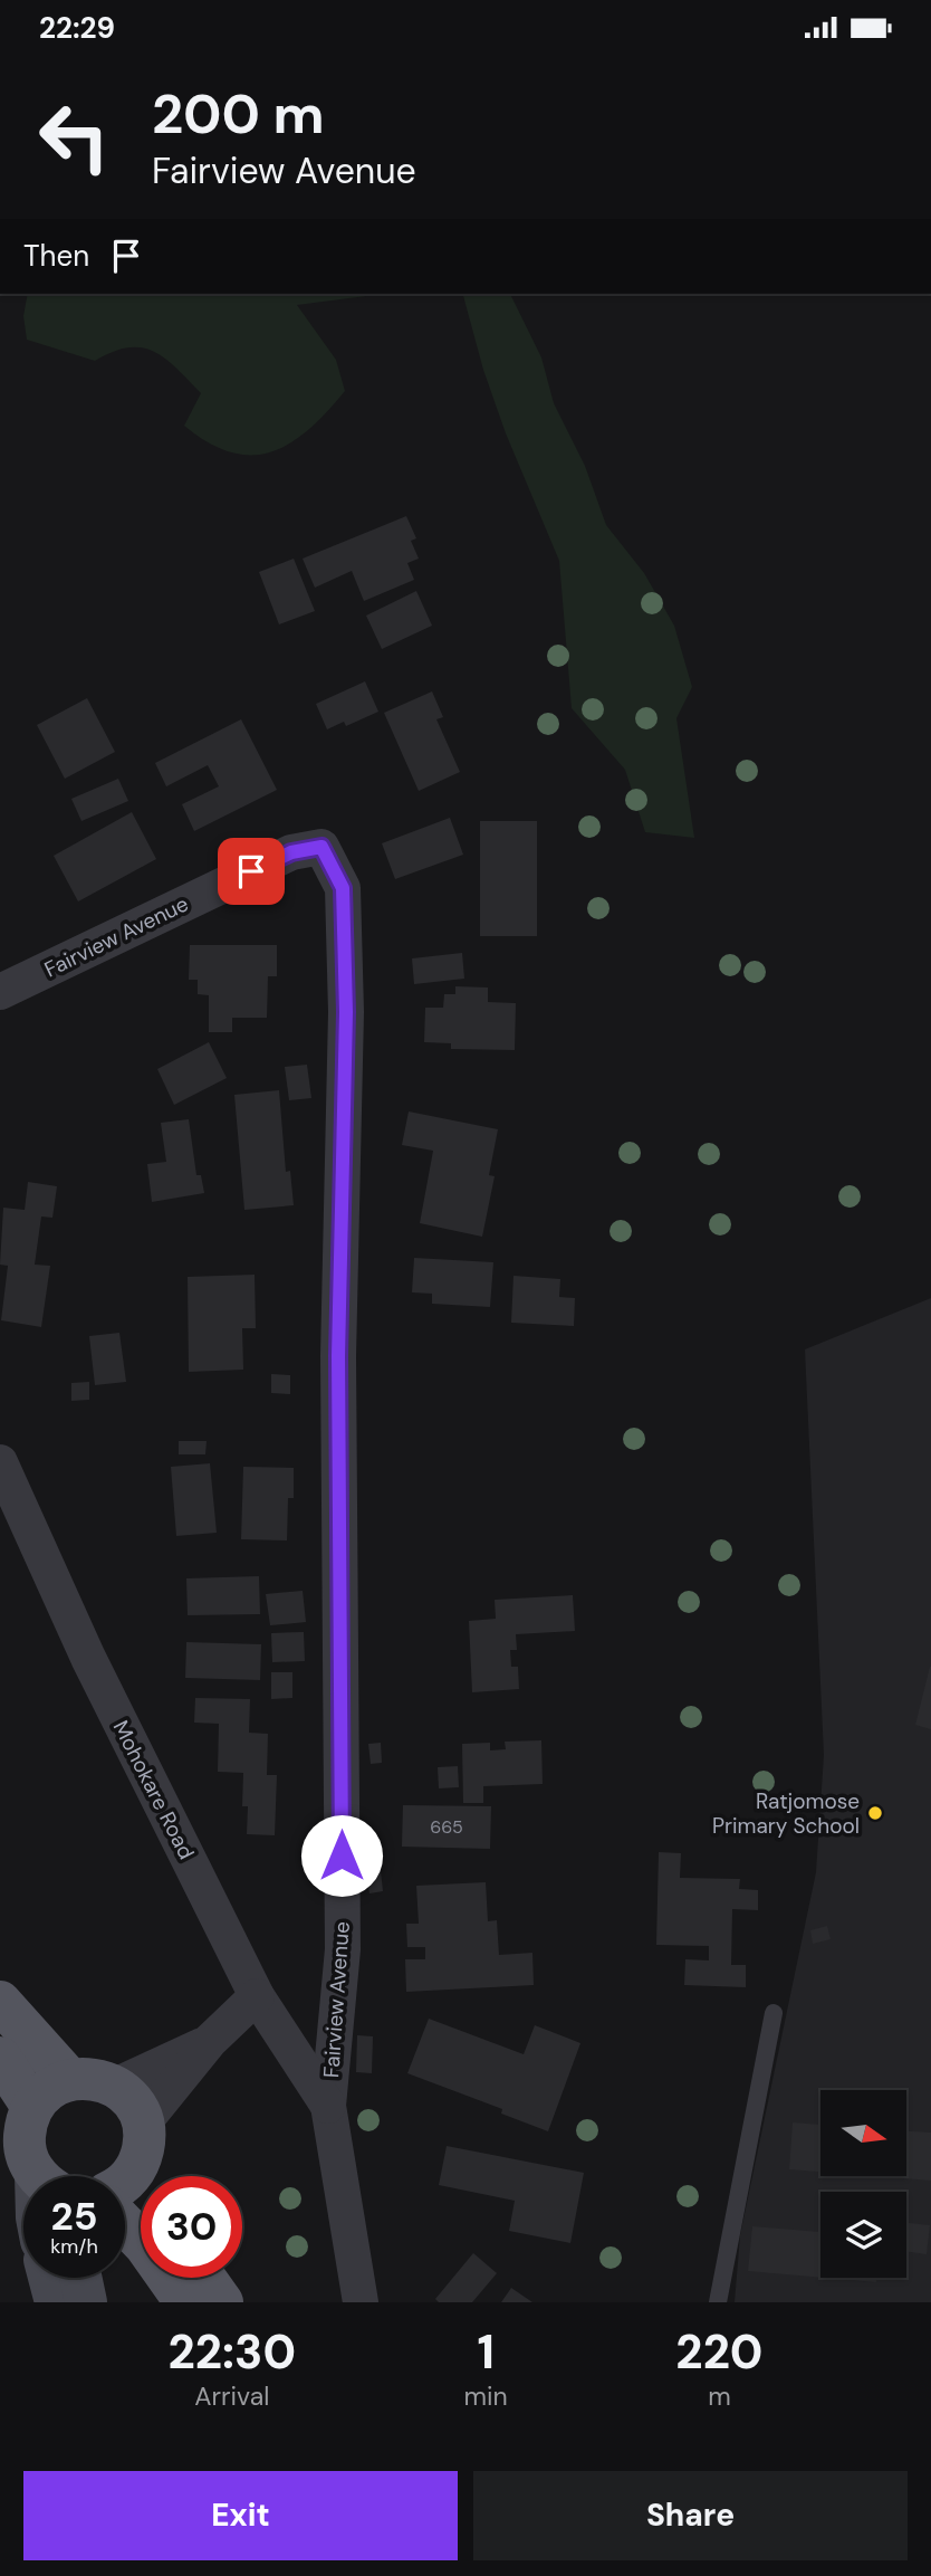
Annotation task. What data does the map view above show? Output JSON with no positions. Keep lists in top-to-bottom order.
{
  "streets": {
    "street": ["Fairview Avenue", "Mohokare Road"]
  },
  "crossings": [
    ["Fairview Avenue", "Mohokare Road"]
  ],
  "places": ["Ratjomose Primary School"],
  "house_numbers": ["665"],
  "north": "right",
  "page": {
    "status": "22:29",
    "turn": ["200 m", "Fairview Avenue"],
    "then": "Then",
    "speed": "25 km/h",
    "limit": "30",
    "eta": [
      "22:30",
      "Arrival",
      "1",
      "min",
      "220",
      "m"
    ],
    "buttons": ["Exit", "Share"]
  }
}
